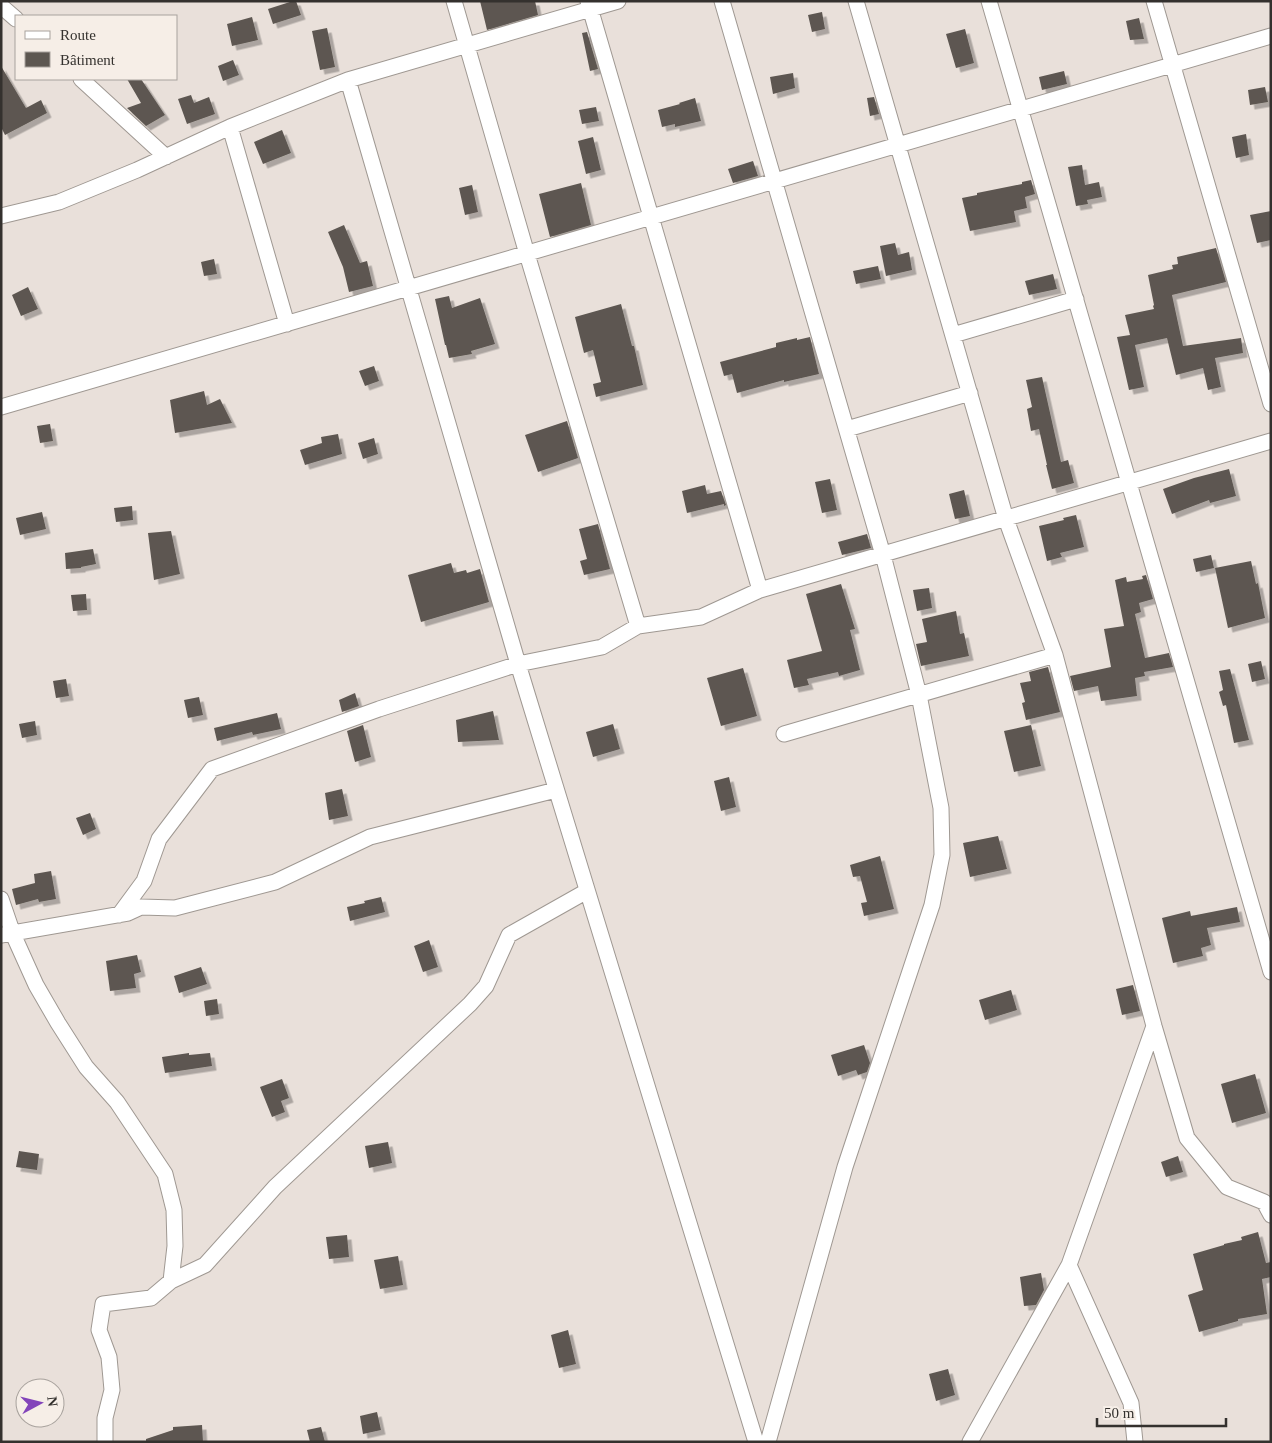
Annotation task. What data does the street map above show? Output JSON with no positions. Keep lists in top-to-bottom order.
{
  "legend": ["Route", "Bâtiment"],
  "scale_bar": "50 m",
  "north": "right"
}
